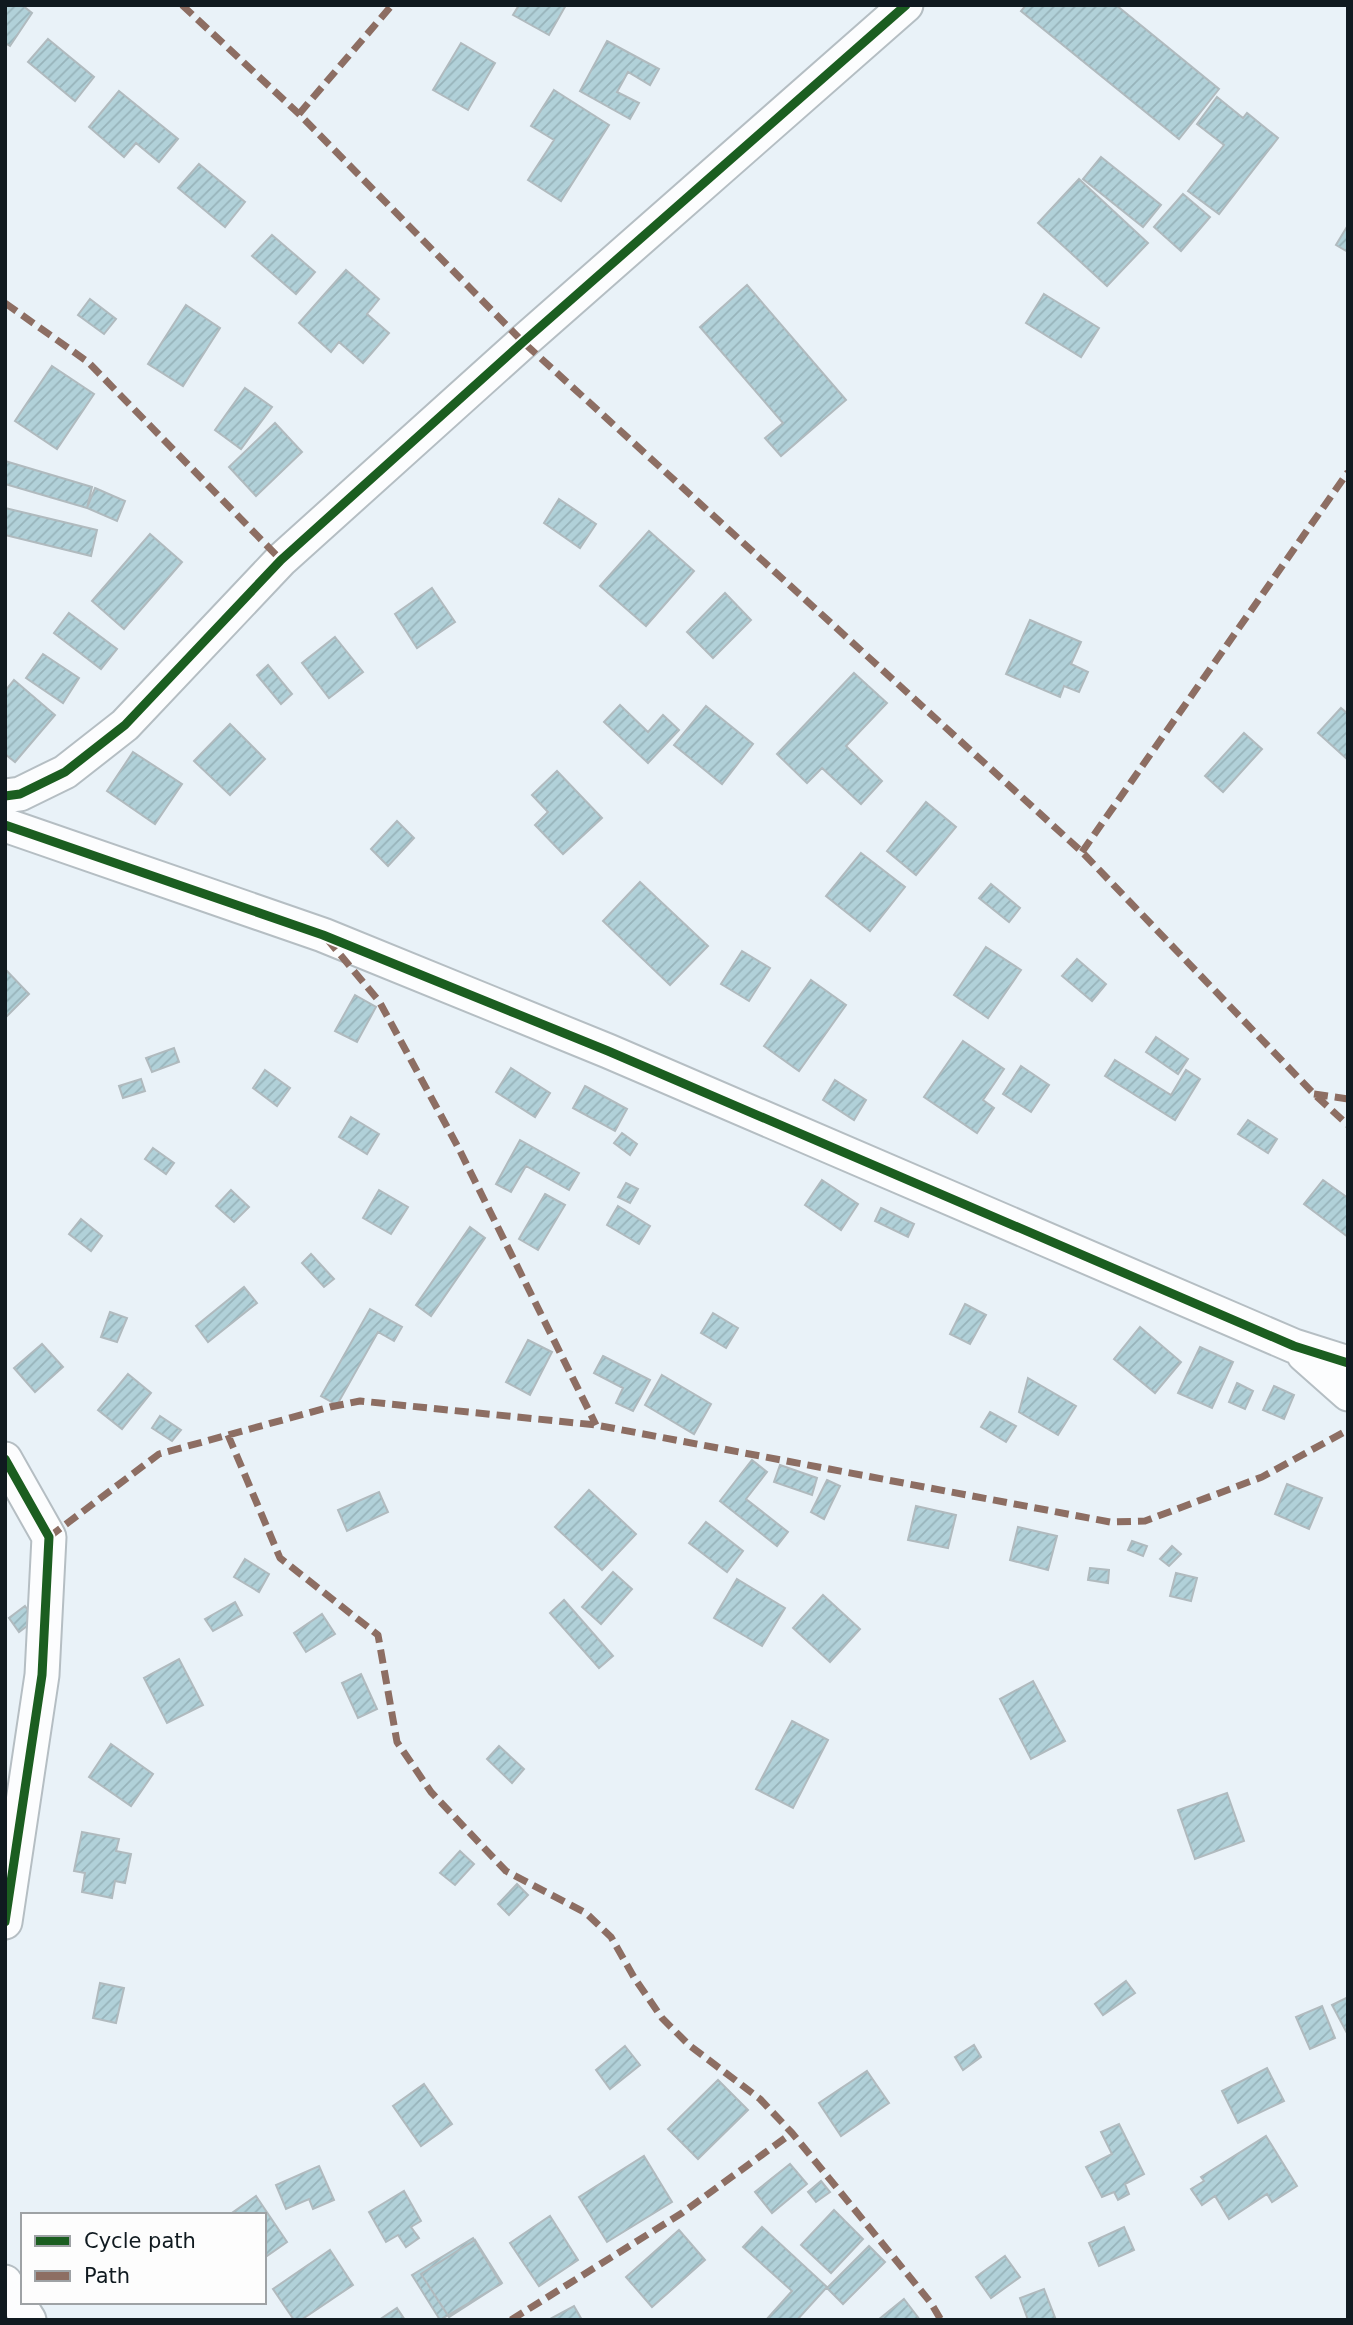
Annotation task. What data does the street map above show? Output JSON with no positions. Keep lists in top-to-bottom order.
{
  "legend": ["Cycle path", "Path"]
}
